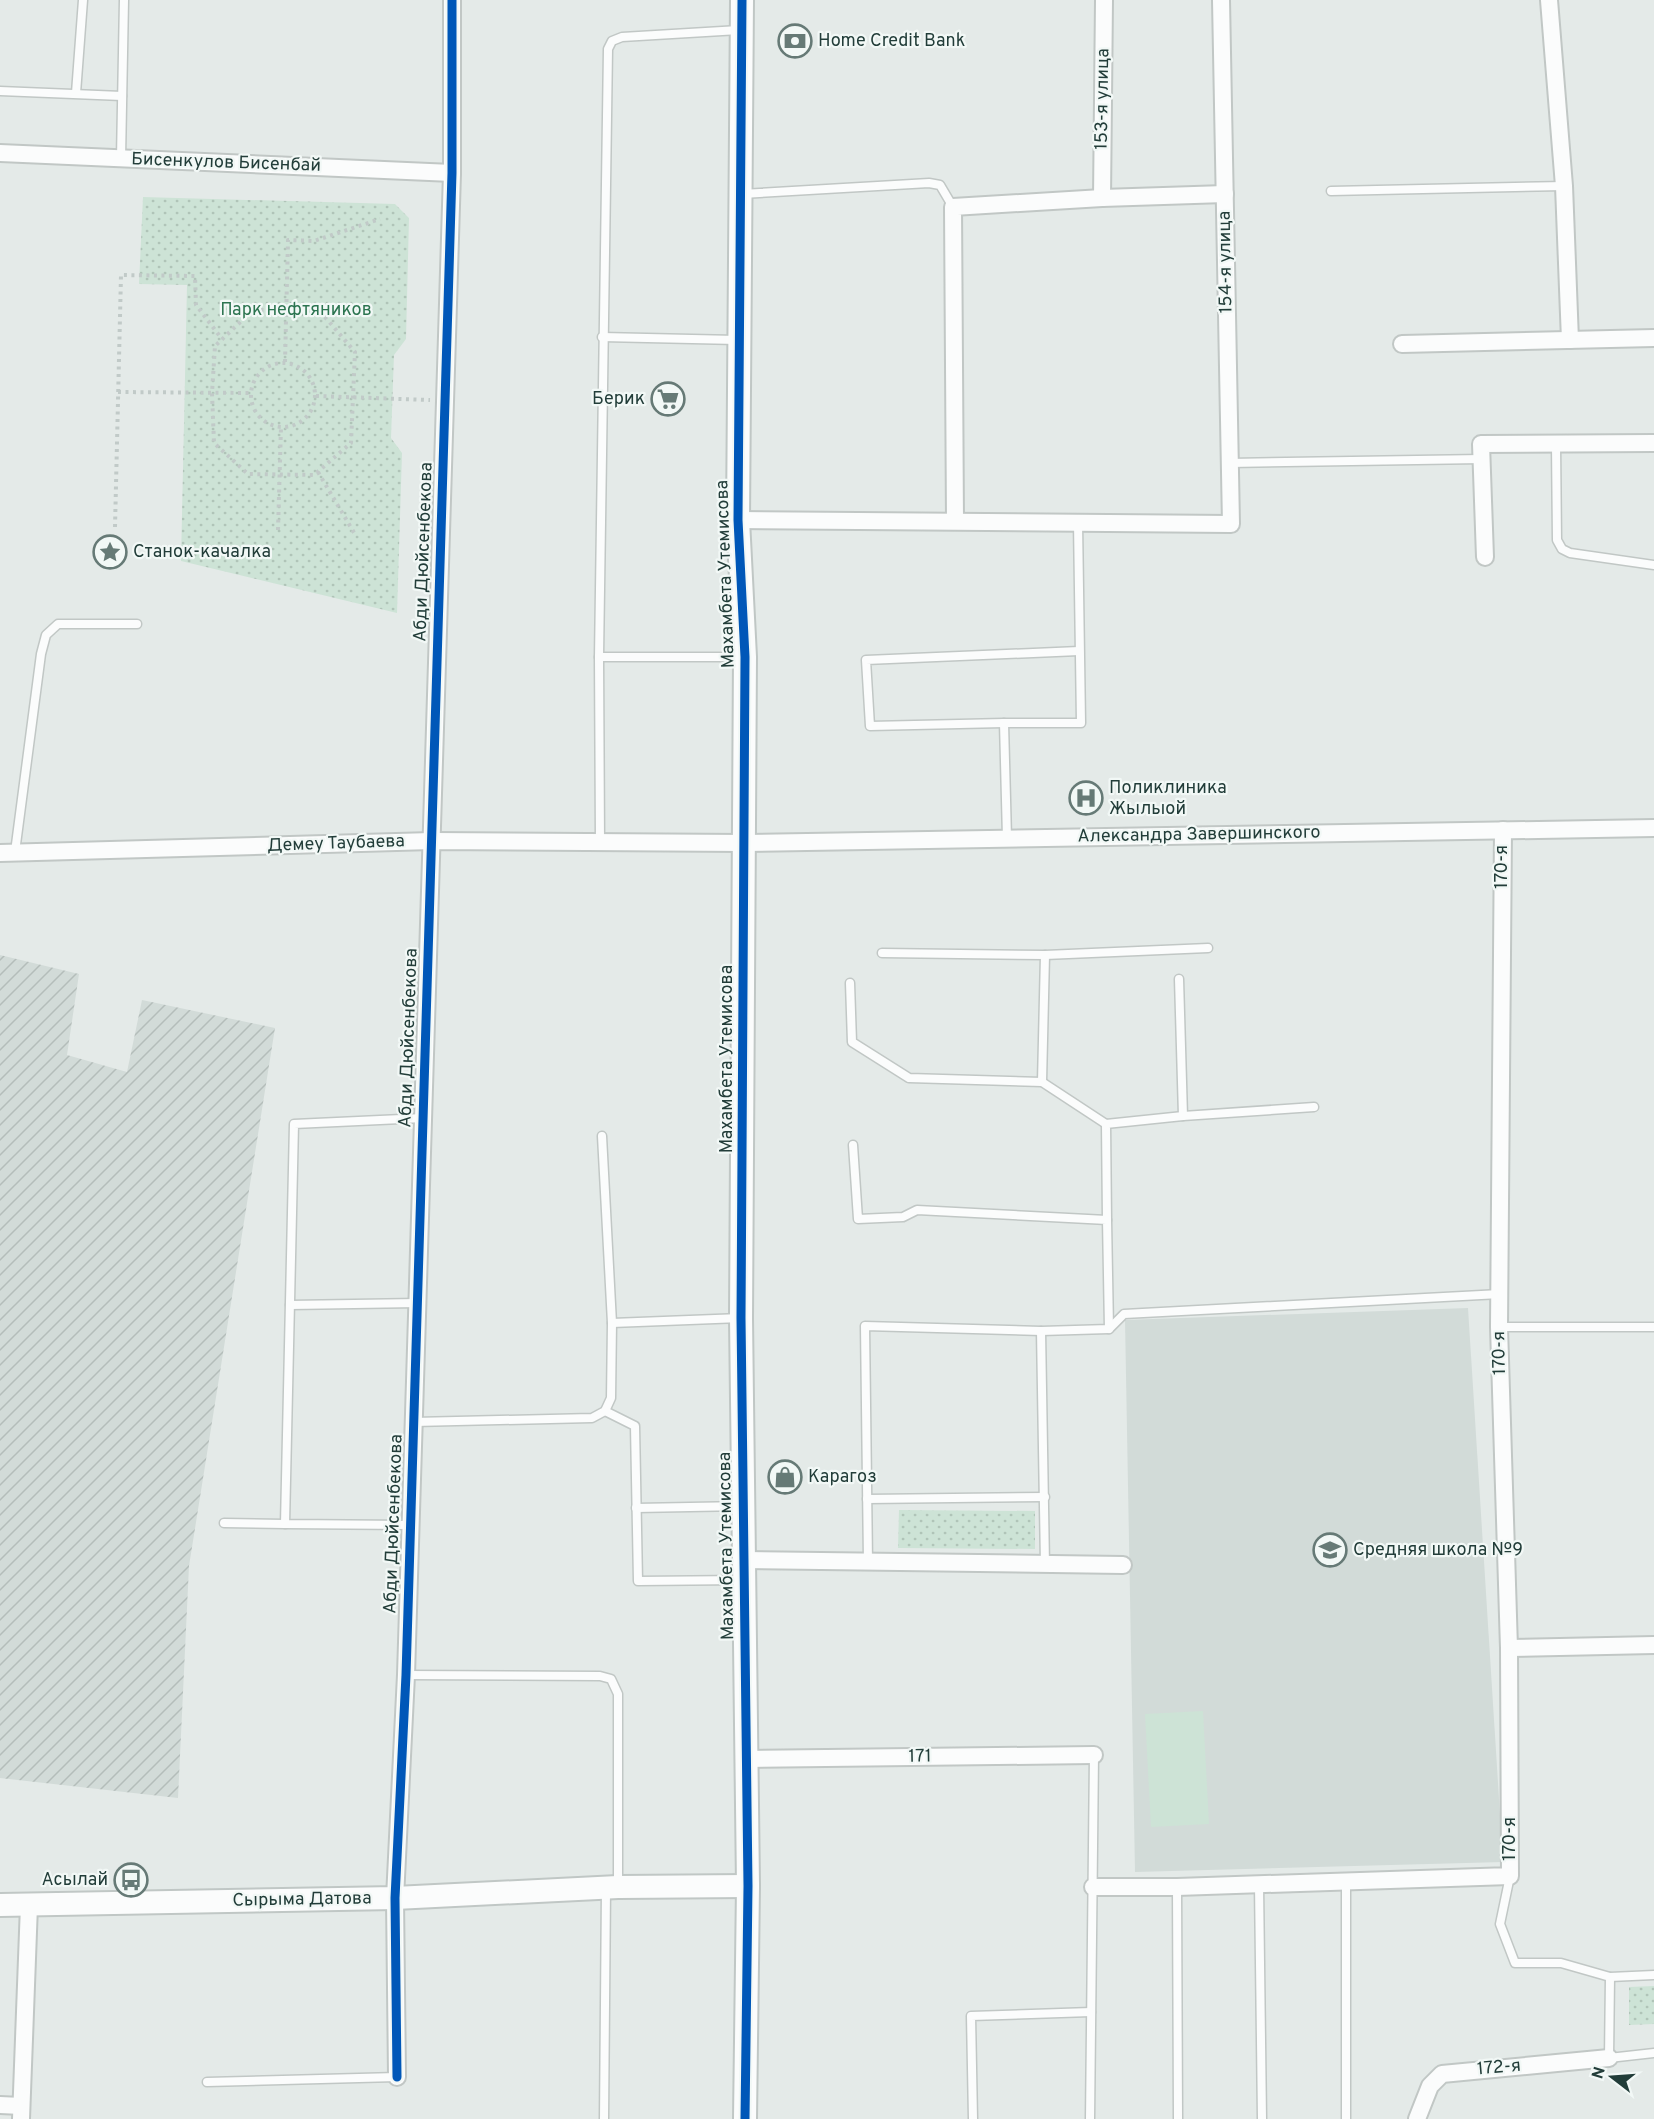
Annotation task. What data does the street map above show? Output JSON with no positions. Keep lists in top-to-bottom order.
{
  "streets": {
    "street": [
      "153-я улица",
      "Бисенкулов Бисенбай",
      "154-я улица",
      "Абди Дюйсенбекова",
      "Махамбета Утемисова",
      "Александра Завершинского",
      "Демеу Таубаева",
      "170-я",
      "171",
      "Сырыма Датова",
      "172-я"
    ]
  },
  "crossings": [
    ["Бисенкулов Бисенбай", "Абди Дюйсенбекова"],
    ["Абди Дюйсенбекова", "Демеу Таубаева"],
    ["Абди Дюйсенбекова", "Сырыма Датова"],
    ["Махамбета Утемисова", "Александра Завершинского"],
    ["Махамбета Утемисова", "Демеу Таубаева"],
    ["Махамбета Утемисова", "171"],
    ["Махамбета Утемисова", "Сырыма Датова"],
    ["Александра Завершинского", "Демеу Таубаева"],
    ["Александра Завершинского", "170-я"]
  ],
  "parks": ["Парк нефтяников"],
  "places": {
    "bank": ["Home Credit Bank"],
    "supermarket": ["Берик"],
    "place": ["Станок-качалка"],
    "hospital": ["Поликлиника Жылыой"],
    "shop": ["Карагоз"],
    "school or university": ["Средняя школа №9"],
    "bus stop": ["Асылай"]
  },
  "north": "left"
}
